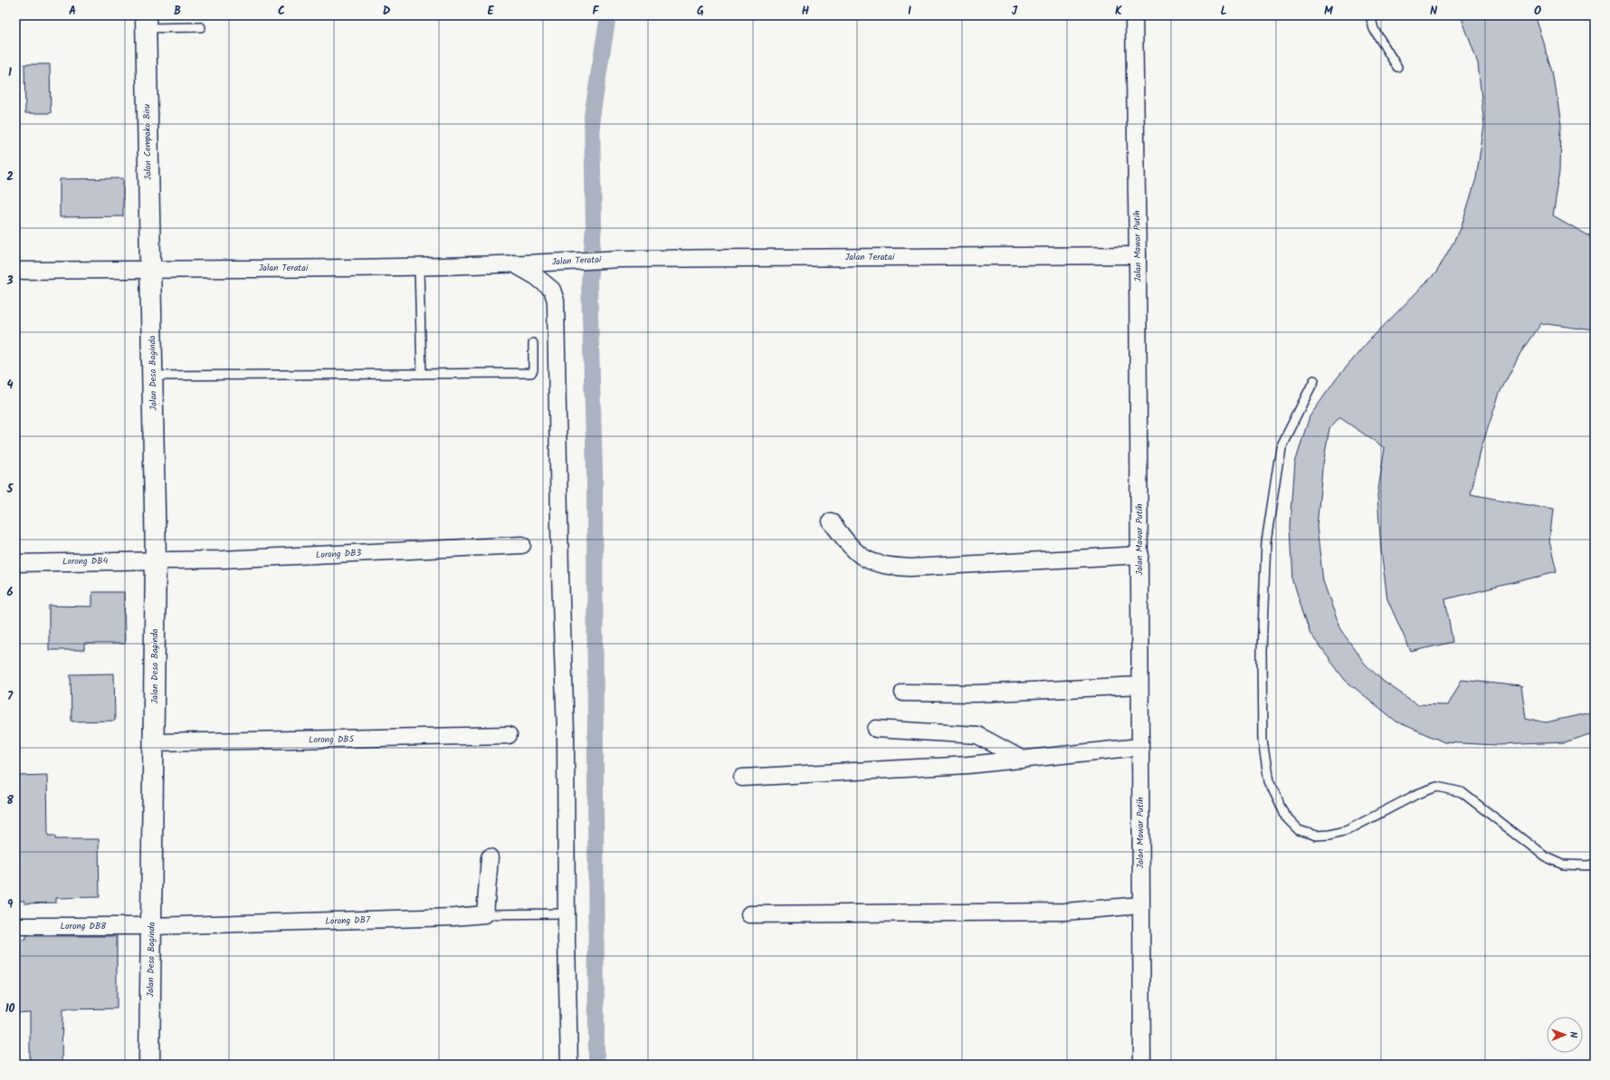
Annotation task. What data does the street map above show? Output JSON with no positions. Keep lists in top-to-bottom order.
{
  "streets": {
    "street": [
      "Jalan Cempaka Biru",
      "Jalan Mawar Putih",
      "Jalan Teratai",
      "Jalan Desa Baginda",
      "Lorong DB3",
      "Lorong DB4",
      "Lorong DB5",
      "Lorong DB7",
      "Lorong DB8"
    ]
  },
  "crossings": [
    ["Jalan Cempaka Biru", "Jalan Teratai"],
    ["Jalan Cempaka Biru", "Jalan Desa Baginda"],
    ["Jalan Mawar Putih", "Jalan Teratai"],
    ["Jalan Teratai", "Jalan Desa Baginda"],
    ["Jalan Desa Baginda", "Lorong DB3"],
    ["Jalan Desa Baginda", "Lorong DB4"],
    ["Jalan Desa Baginda", "Lorong DB5"],
    ["Jalan Desa Baginda", "Lorong DB7"],
    ["Jalan Desa Baginda", "Lorong DB8"],
    ["Lorong DB3", "Lorong DB4"],
    ["Lorong DB7", "Lorong DB8"]
  ],
  "north": "right",
  "grid": {
    "columns": [
      "A",
      "B",
      "C",
      "D",
      "E",
      "F",
      "G",
      "H",
      "I",
      "J",
      "K",
      "L",
      "M",
      "N",
      "O"
    ],
    "rows": [
      "1",
      "2",
      "3",
      "4",
      "5",
      "6",
      "7",
      "8",
      "9",
      "10"
    ]
  }
}
